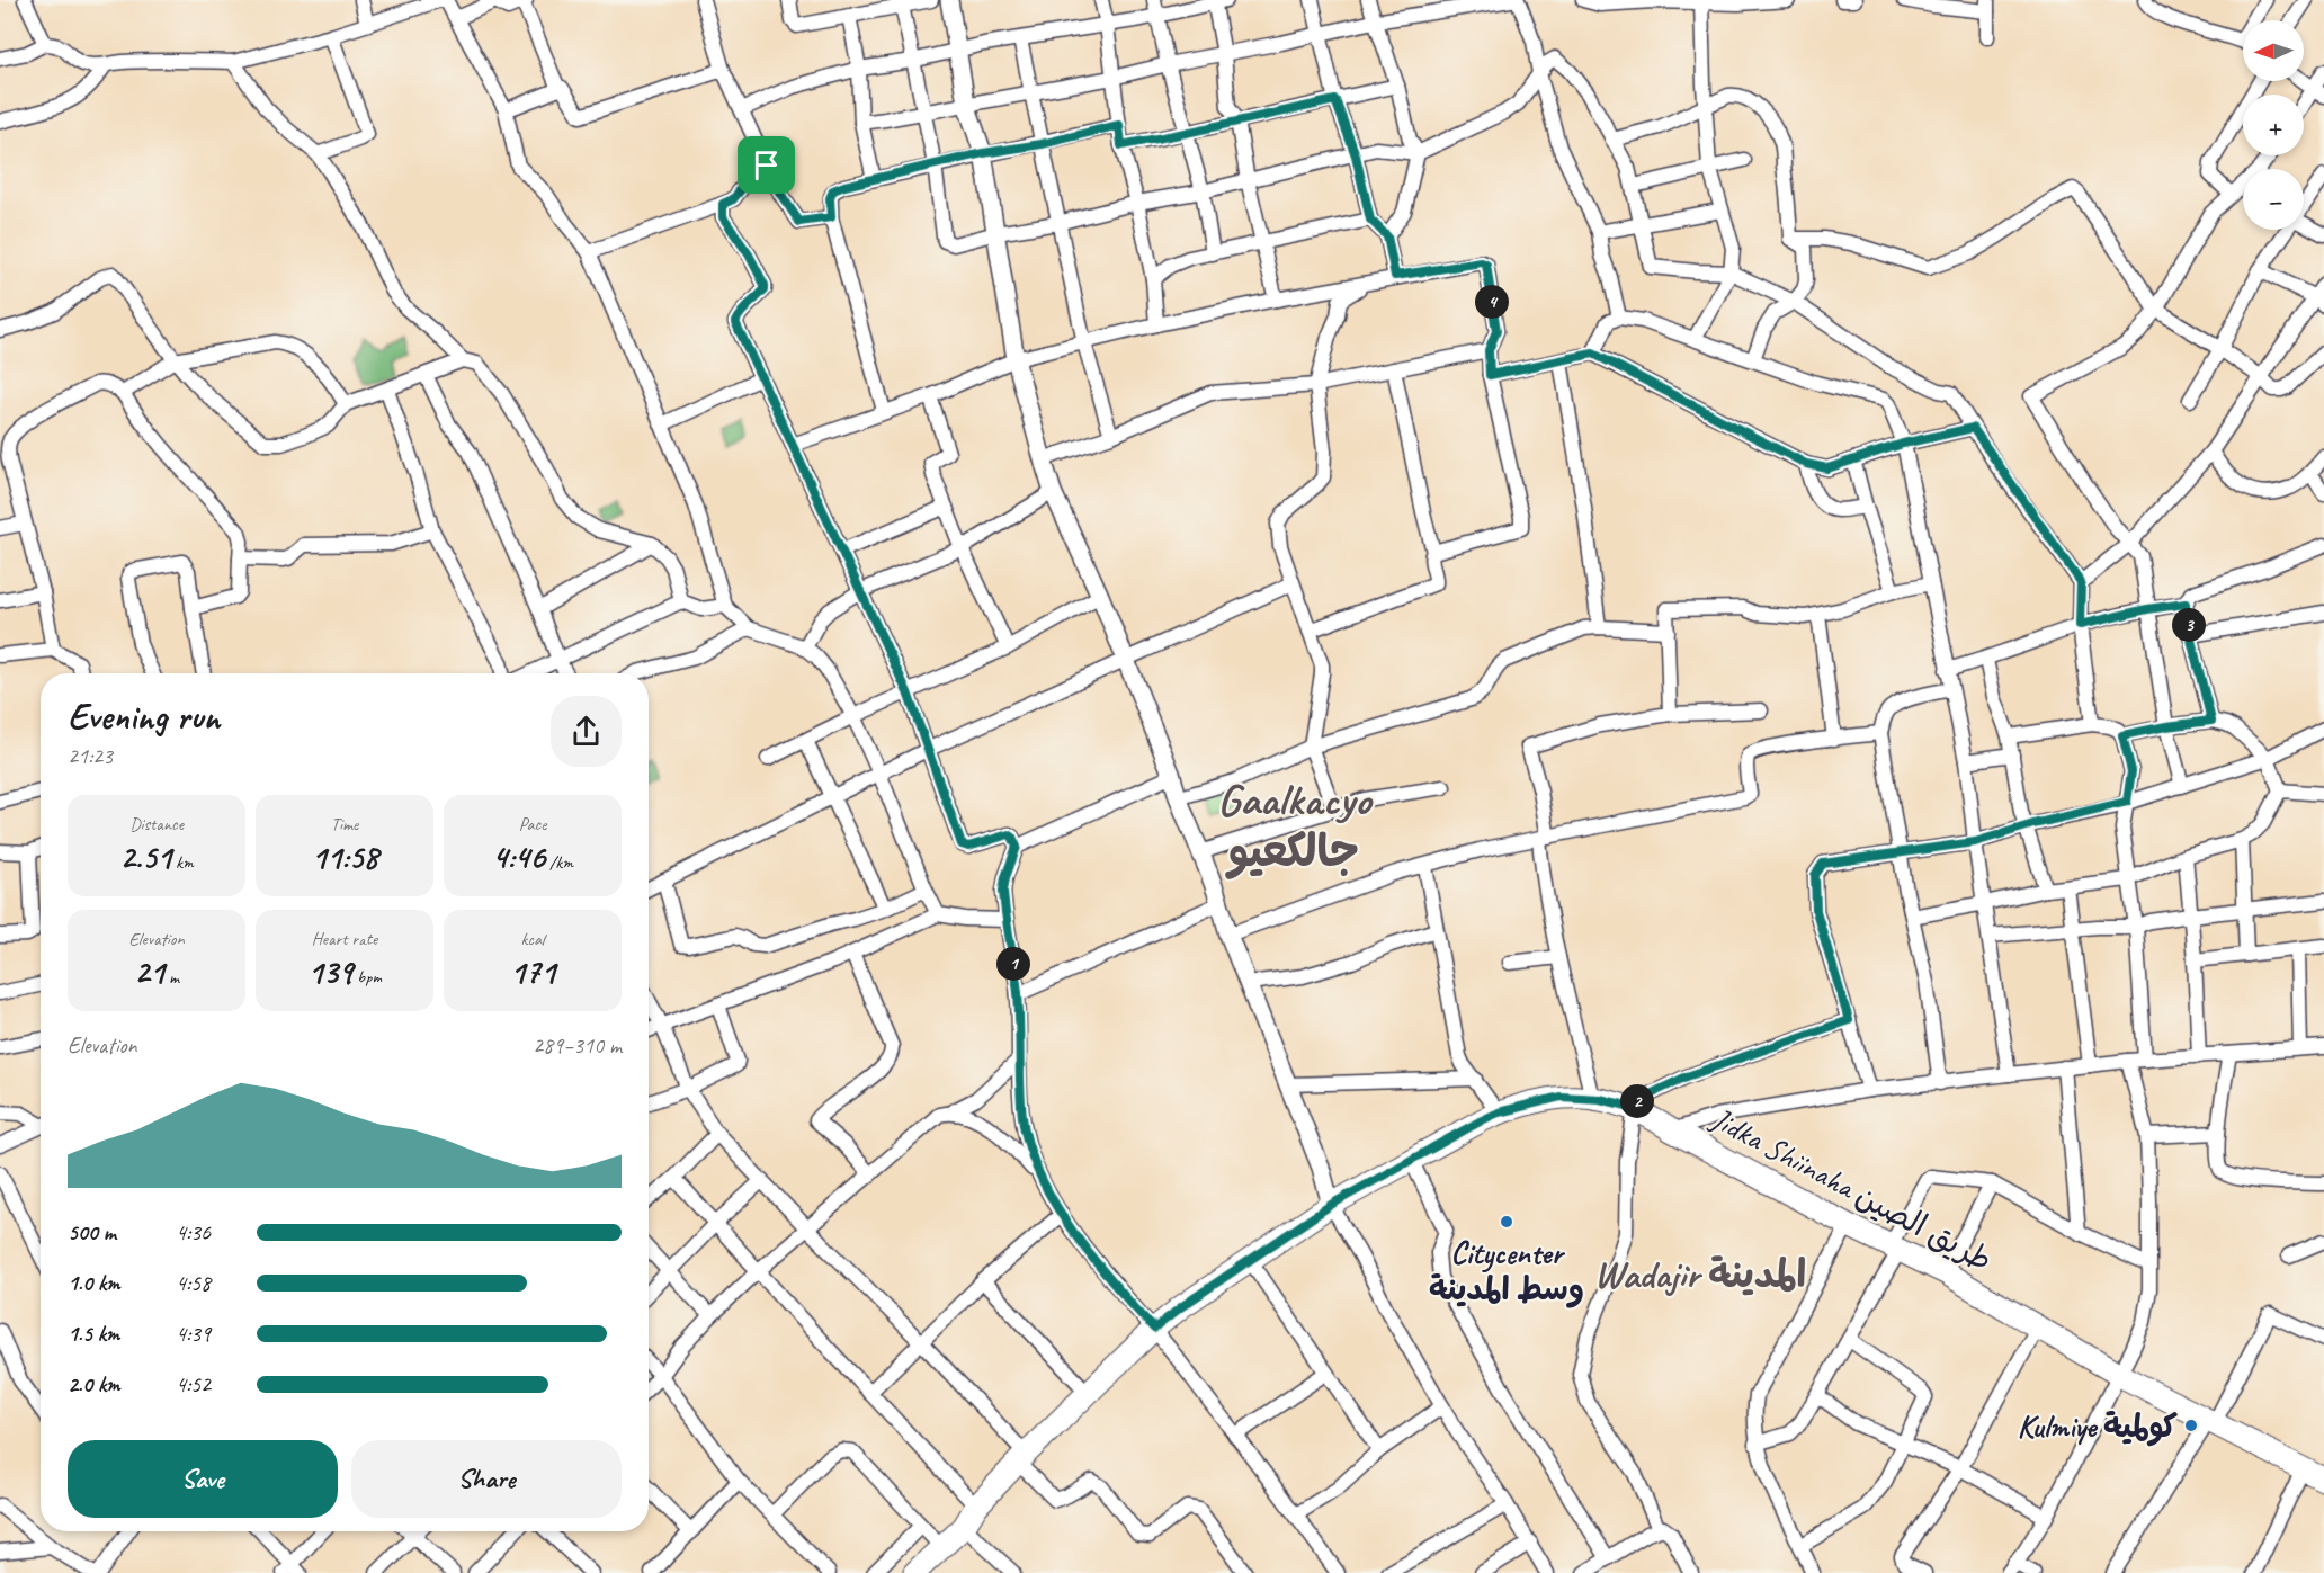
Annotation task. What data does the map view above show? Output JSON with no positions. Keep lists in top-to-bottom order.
{
  "streets": {
    "main road": ["Jidka Shiinaha طريق الصين"]
  },
  "districts": ["Gaalkacyo جالكعيو", "Wadajir المدينة"],
  "places": ["Citycenter وسط المدينة", "Kulmiye كولمية"],
  "north": "left",
  "page": {
    "map_buttons": ["+", "−"],
    "pins": [
      "4",
      "3",
      "1",
      "2"
    ],
    "heading": ["Evening run", "21:23"],
    "stats": [
      ["Distance", "2.51 km"],
      ["Time", "11:58"],
      ["Pace", "4:46 /km"],
      ["Elevation", "21 m"],
      ["Heart rate", "139 bpm"],
      ["kcal", "171"]
    ],
    "chart": ["Elevation", "289–310 m"],
    "list": [
      {
        "name": "500 m",
        "note": "4:36"
      },
      {
        "name": "1.0 km",
        "note": "4:58"
      },
      {
        "name": "1.5 km",
        "note": "4:39"
      },
      {
        "name": "2.0 km",
        "note": "4:52"
      }
    ],
    "buttons": ["Save", "Share"]
  }
}
